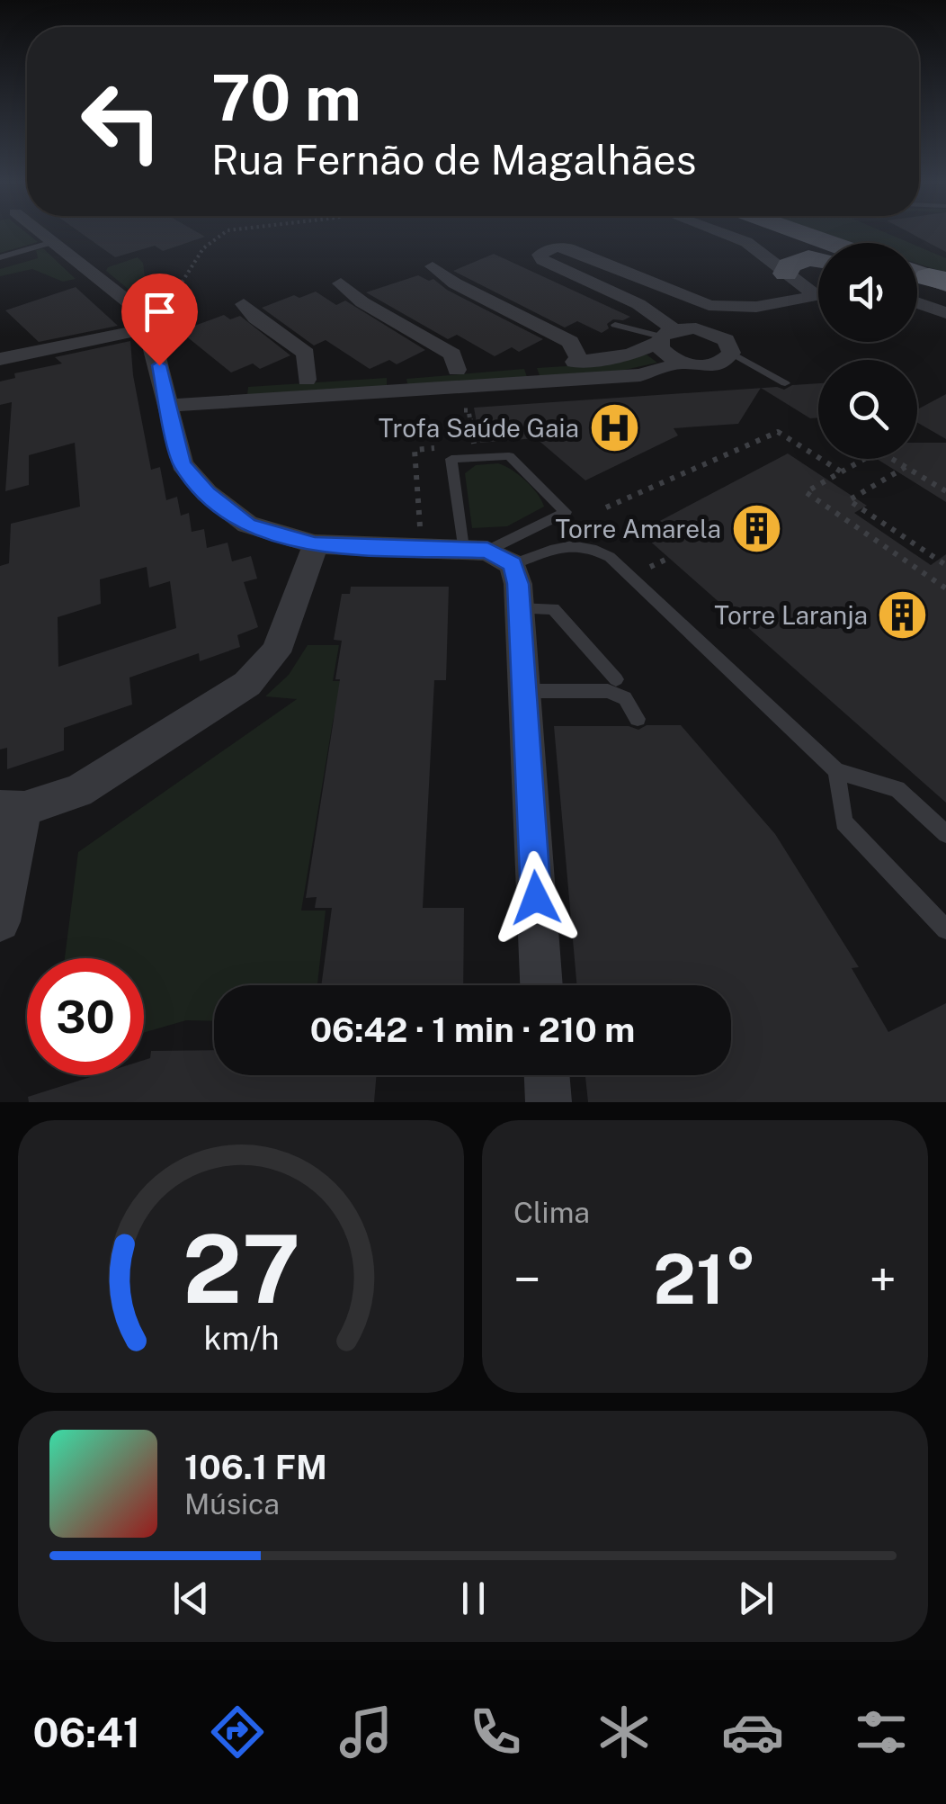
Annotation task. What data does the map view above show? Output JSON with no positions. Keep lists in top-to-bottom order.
{
  "places": {
    "hospital": ["Trofa Saúde Gaia"],
    "building": ["Torre Amarela", "Torre Laranja"]
  },
  "page": {
    "turn": ["70 m", "Rua Fernão de Magalhães"],
    "limit": "30",
    "trip": "06:42 · 1 min · 210 m",
    "tile": "Clima",
    "heat": ["−", "21°", "+"],
    "song": ["106.1 FM", "Música"],
    "tabs": "06:41",
    "gauge": ["27", "km/h"]
  }
}
